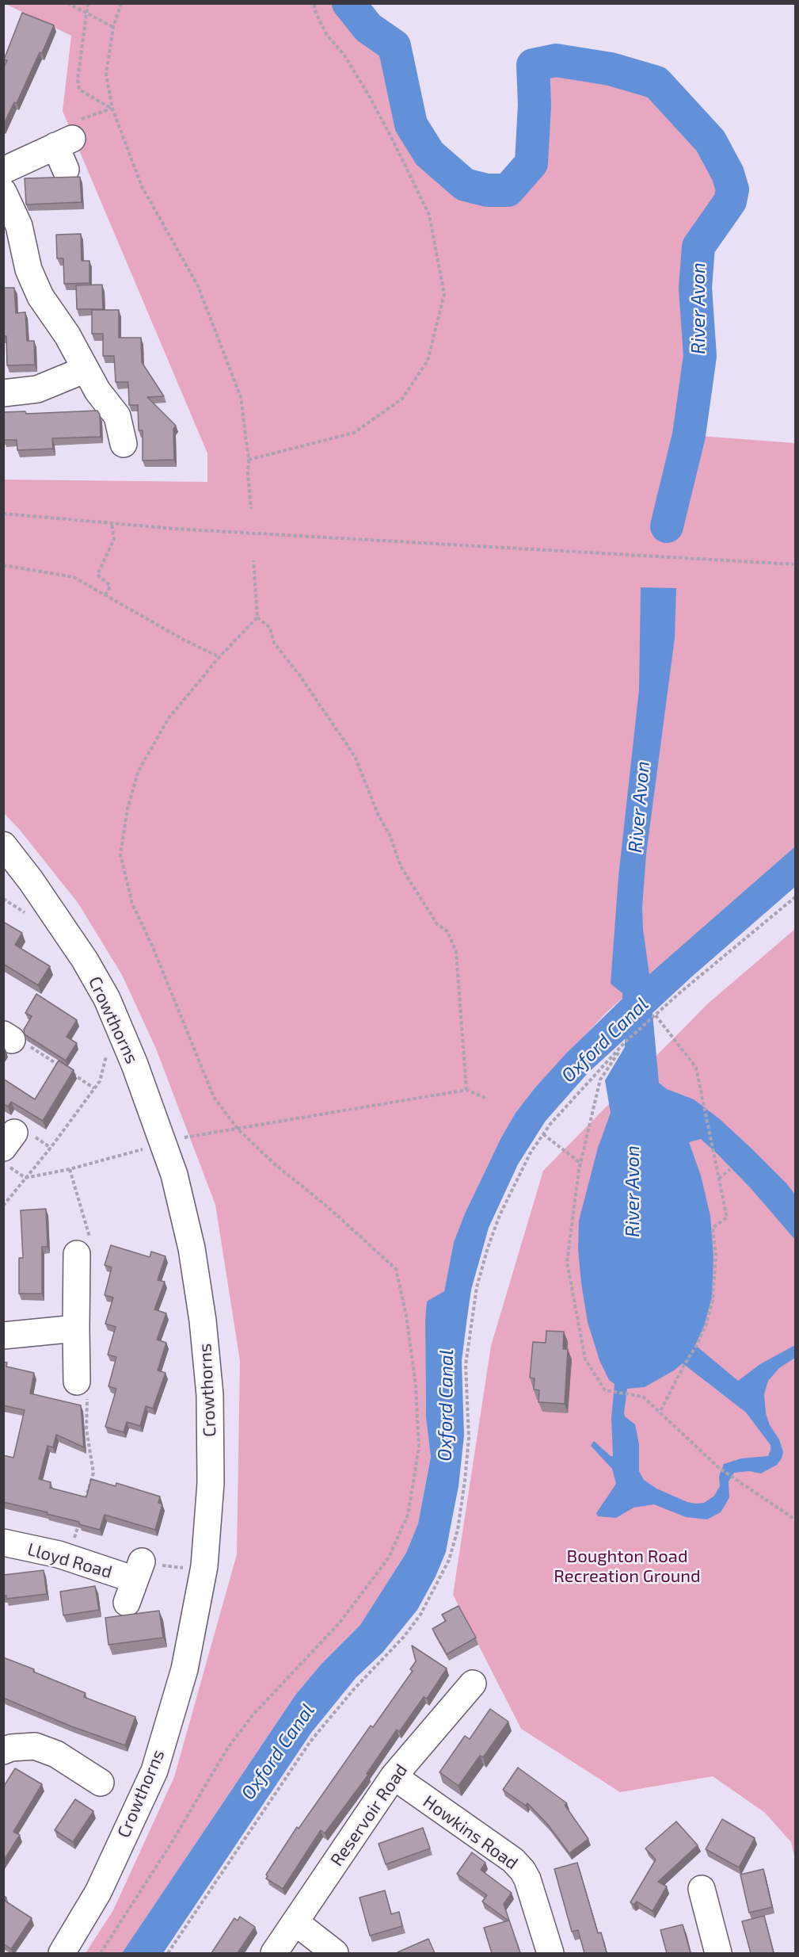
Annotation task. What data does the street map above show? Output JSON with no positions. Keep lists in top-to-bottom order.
{
  "streets": {
    "street": [
      "Crowthorns",
      "Lloyd Road",
      "Reservoir Road",
      "Howkins Road"
    ]
  },
  "crossings": [
    ["Reservoir Road", "Howkins Road"]
  ],
  "water": ["River Avon", "Oxford Canal"],
  "parks": ["Boughton Road Recreation Ground"]
}
